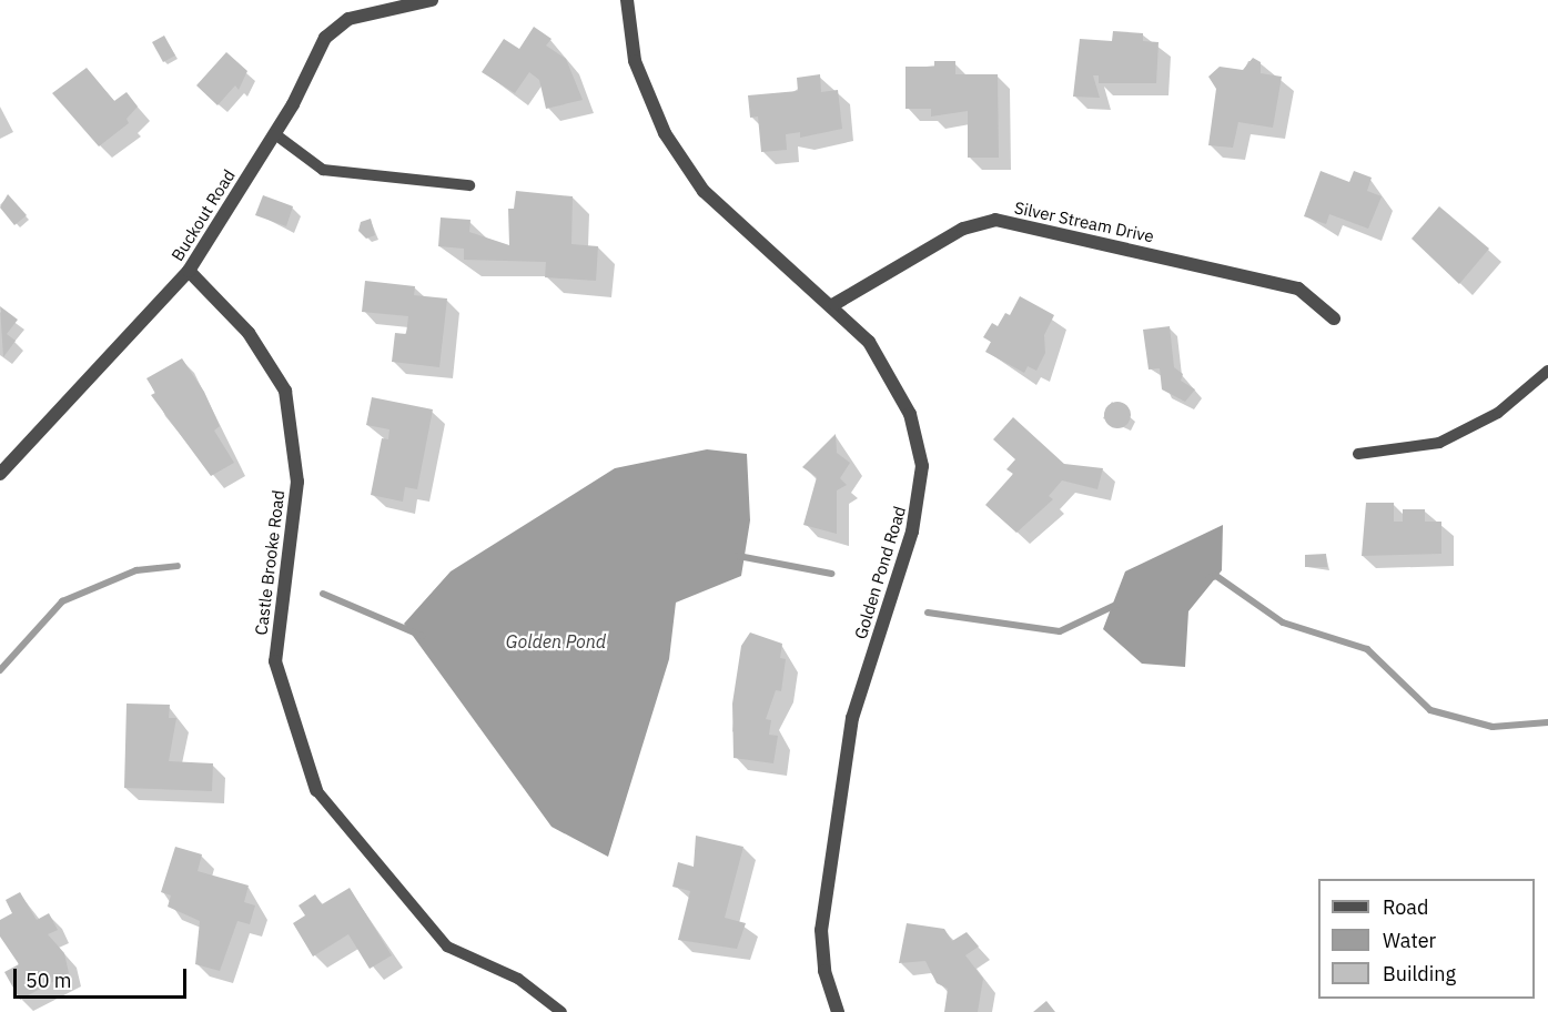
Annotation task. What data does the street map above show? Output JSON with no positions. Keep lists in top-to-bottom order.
{
  "streets": {
    "street": [
      "Buckout Road",
      "Silver Stream Drive",
      "Castle Brooke Road",
      "Golden Pond Road"
    ]
  },
  "crossings": [
    ["Buckout Road", "Castle Brooke Road"],
    ["Silver Stream Drive", "Golden Pond Road"]
  ],
  "water": ["Golden Pond"],
  "legend": ["Road", "Water", "Building"],
  "scale_bar": "50 m"
}
